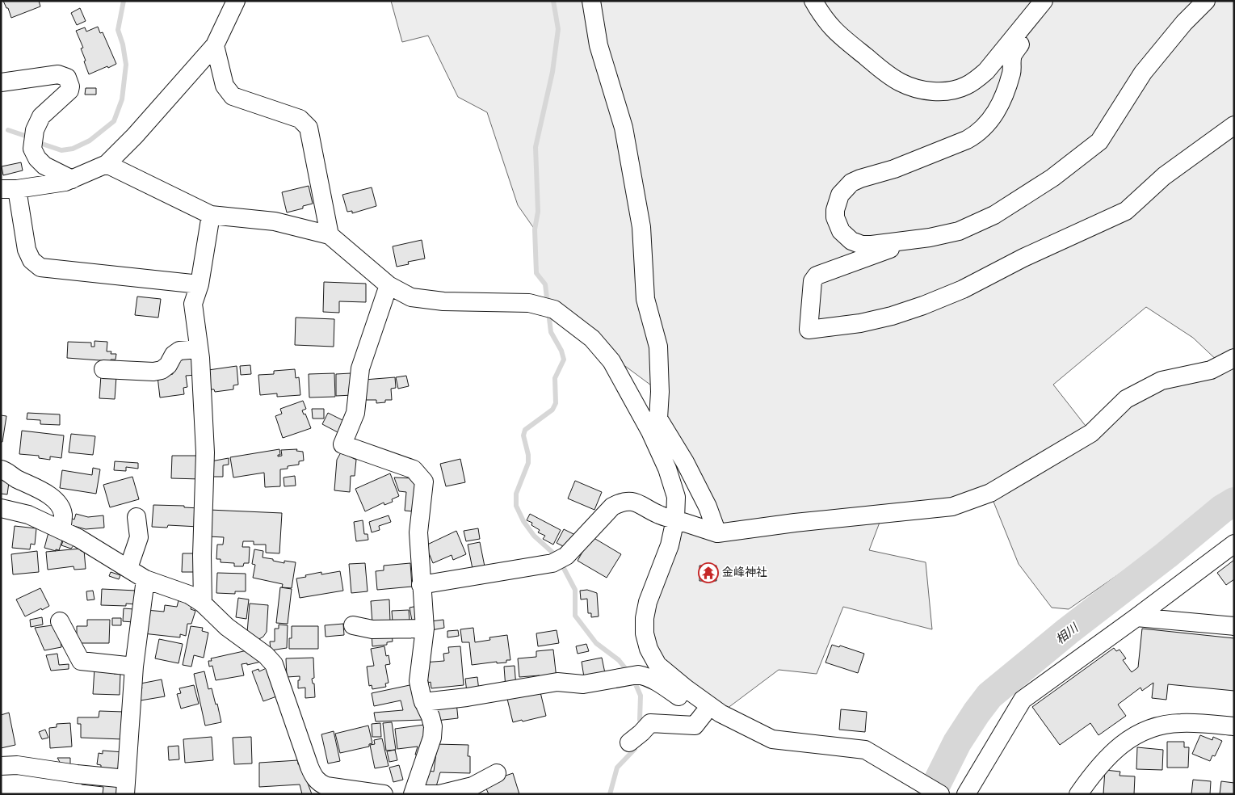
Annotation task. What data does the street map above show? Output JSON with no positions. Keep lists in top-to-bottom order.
{
  "water": ["相川"],
  "places": {
    "temple": ["金峰神社"]
  }
}
